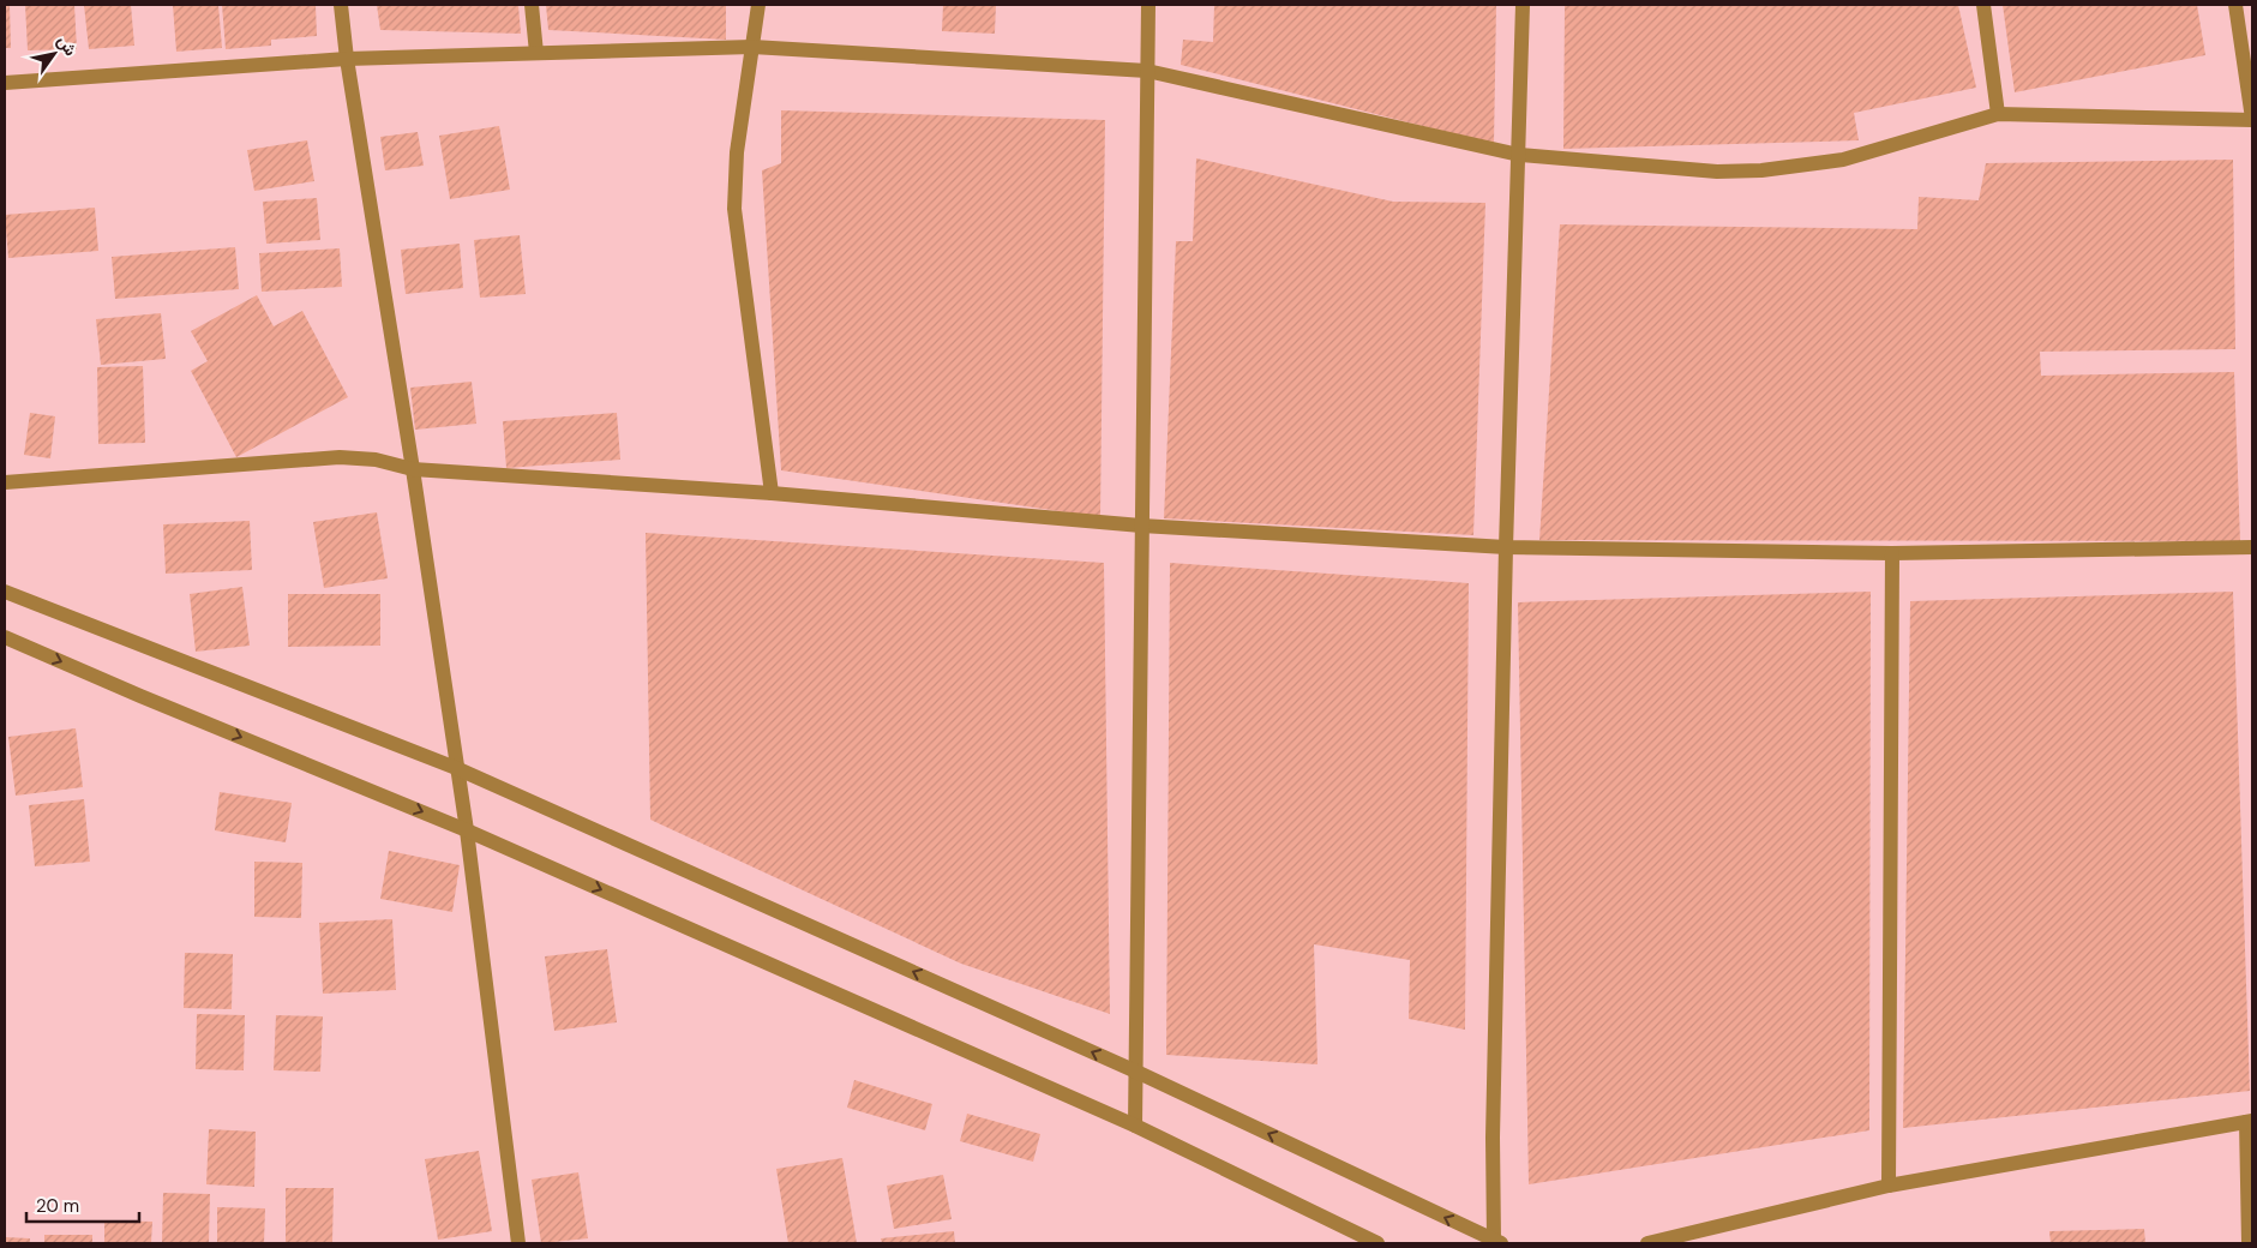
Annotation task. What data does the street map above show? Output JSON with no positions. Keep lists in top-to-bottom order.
{
  "scale_bar": "20 m",
  "north": "top right"
}
